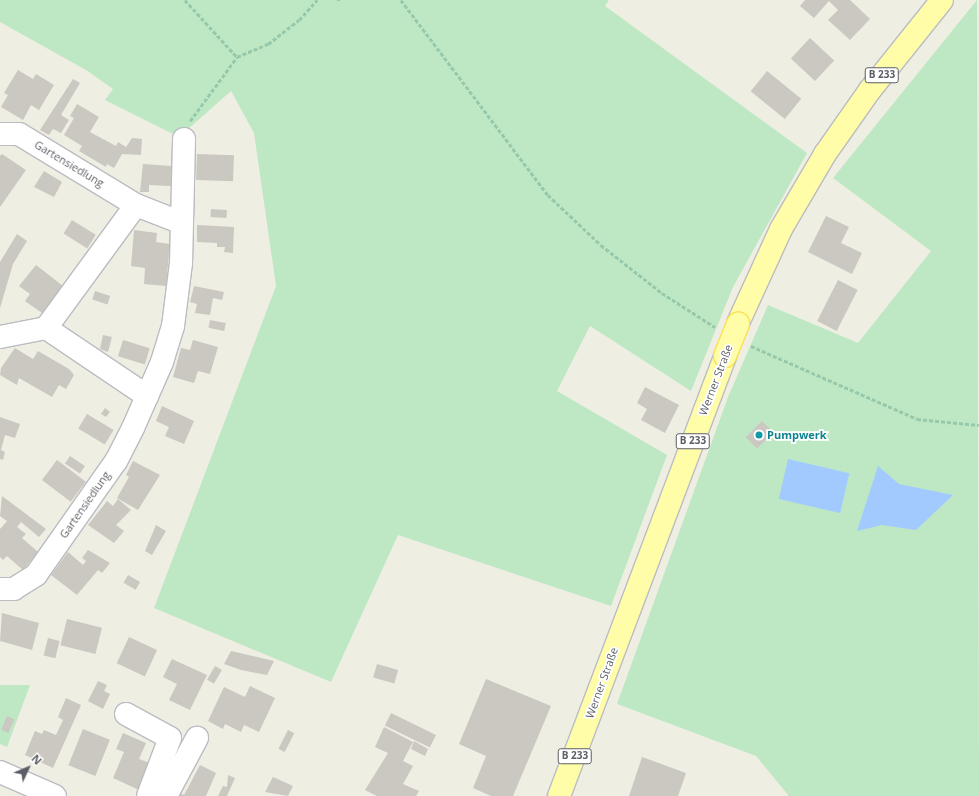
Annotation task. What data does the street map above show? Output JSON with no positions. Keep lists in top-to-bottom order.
{
  "streets": {
    "main road": ["B 233", "Werner Straße"],
    "street": ["Gartensiedlung"]
  },
  "places": ["Pumpwerk"],
  "north": "top right"
}
